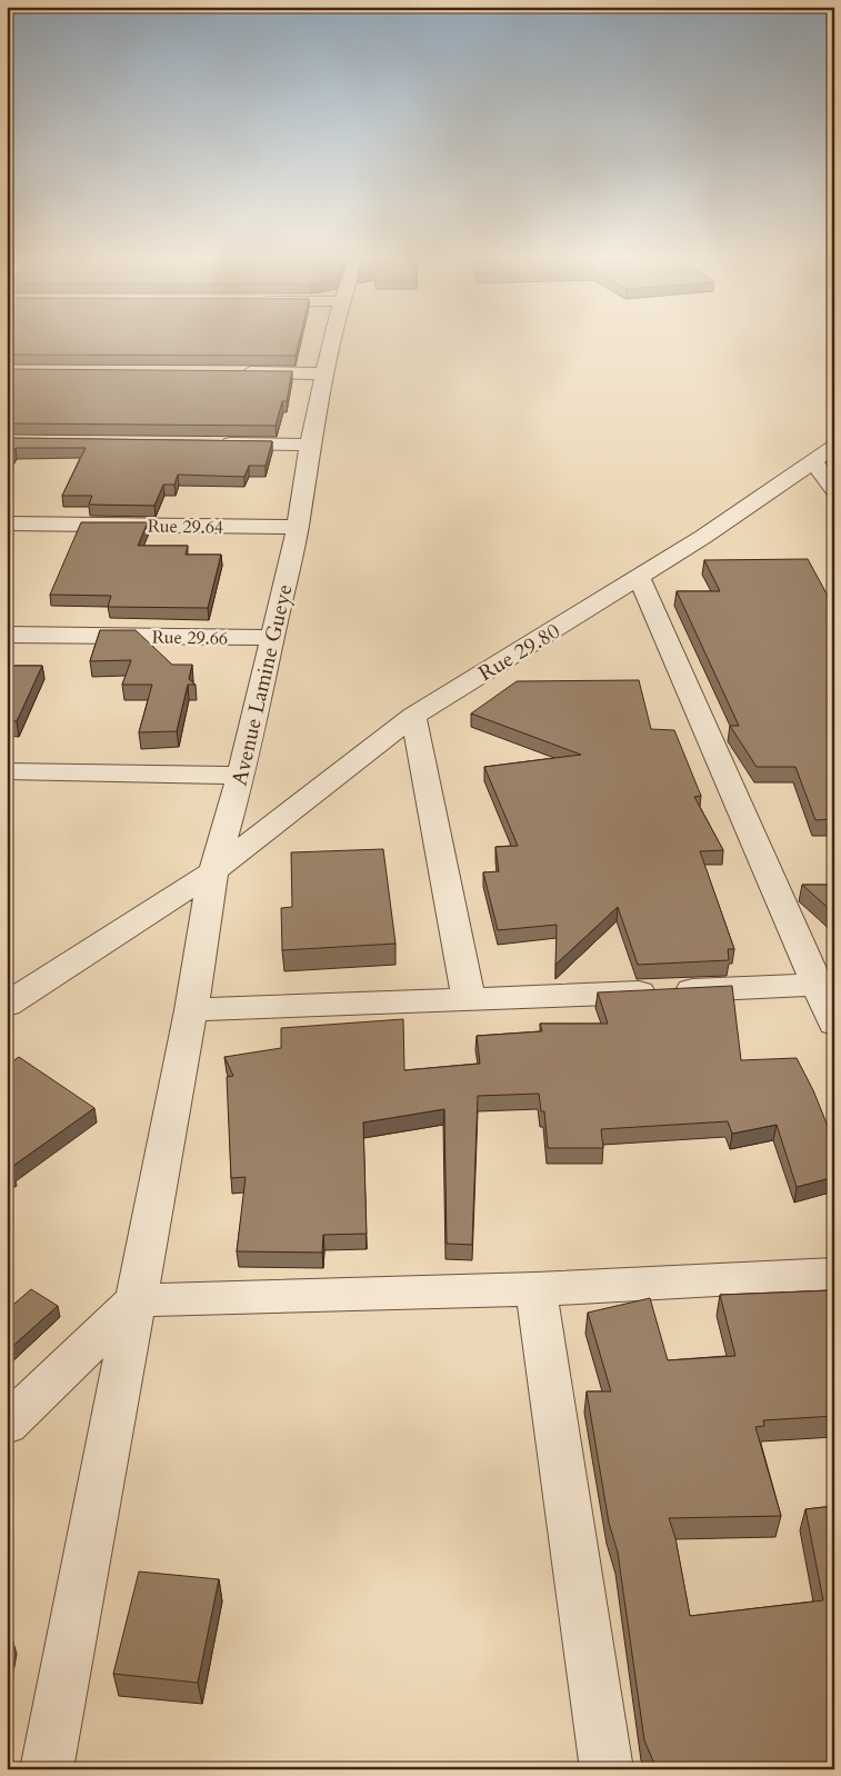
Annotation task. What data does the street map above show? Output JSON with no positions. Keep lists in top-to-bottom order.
{
  "streets": {
    "street": [
      "Rue 29.64",
      "Rue 29.66",
      "Rue 29.80",
      "Avenue Lamine Gueye"
    ]
  },
  "crossings": [
    ["Rue 29.64", "Avenue Lamine Gueye"],
    ["Rue 29.66", "Avenue Lamine Gueye"],
    ["Rue 29.80", "Avenue Lamine Gueye"]
  ]
}
